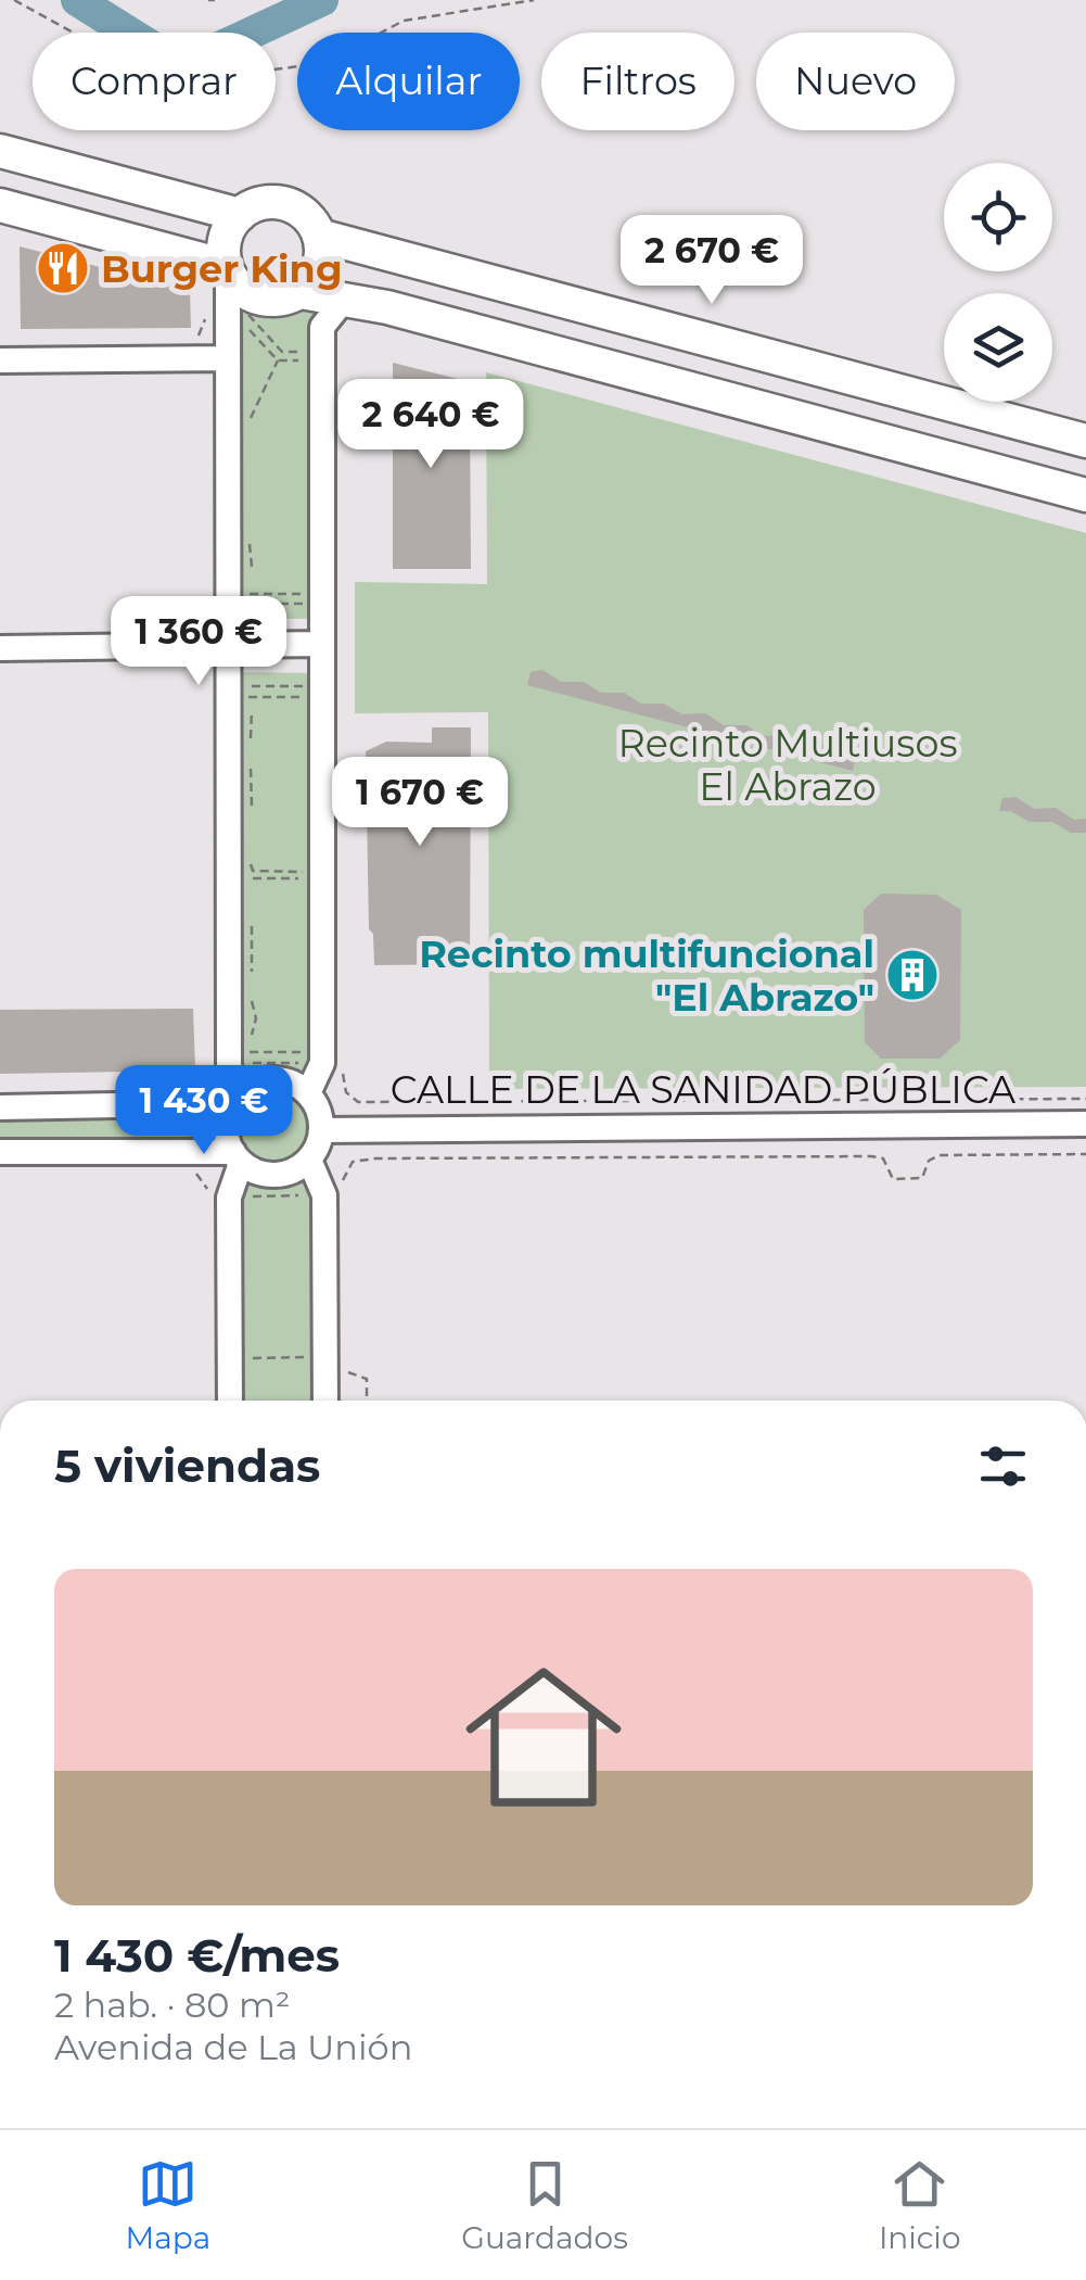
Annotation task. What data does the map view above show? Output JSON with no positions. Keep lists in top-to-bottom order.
{
  "streets": {
    "street": ["CALLE DE LA SANIDAD PÚBLICA"]
  },
  "parks": ["Recinto Multiusos El Abrazo"],
  "places": {
    "restaurant": ["Burger King"],
    "building": ["Recinto multifuncional \"El Abrazo\""]
  },
  "page": {
    "chip": [
      "Comprar",
      "Alquilar",
      "Filtros",
      "Nuevo"
    ],
    "price": [
      "2 670 €",
      "2 640 €",
      "1 360 €",
      "1 670 €",
      "1 430 €"
    ],
    "heading": "5 viviendas",
    "list": [
      {
        "name": "1 430 €/mes",
        "note": "2 hab. · 80 m² · Avenida de La Unión"
      }
    ],
    "tabs": ["Mapa", "Guardados", "Inicio"]
  }
}
